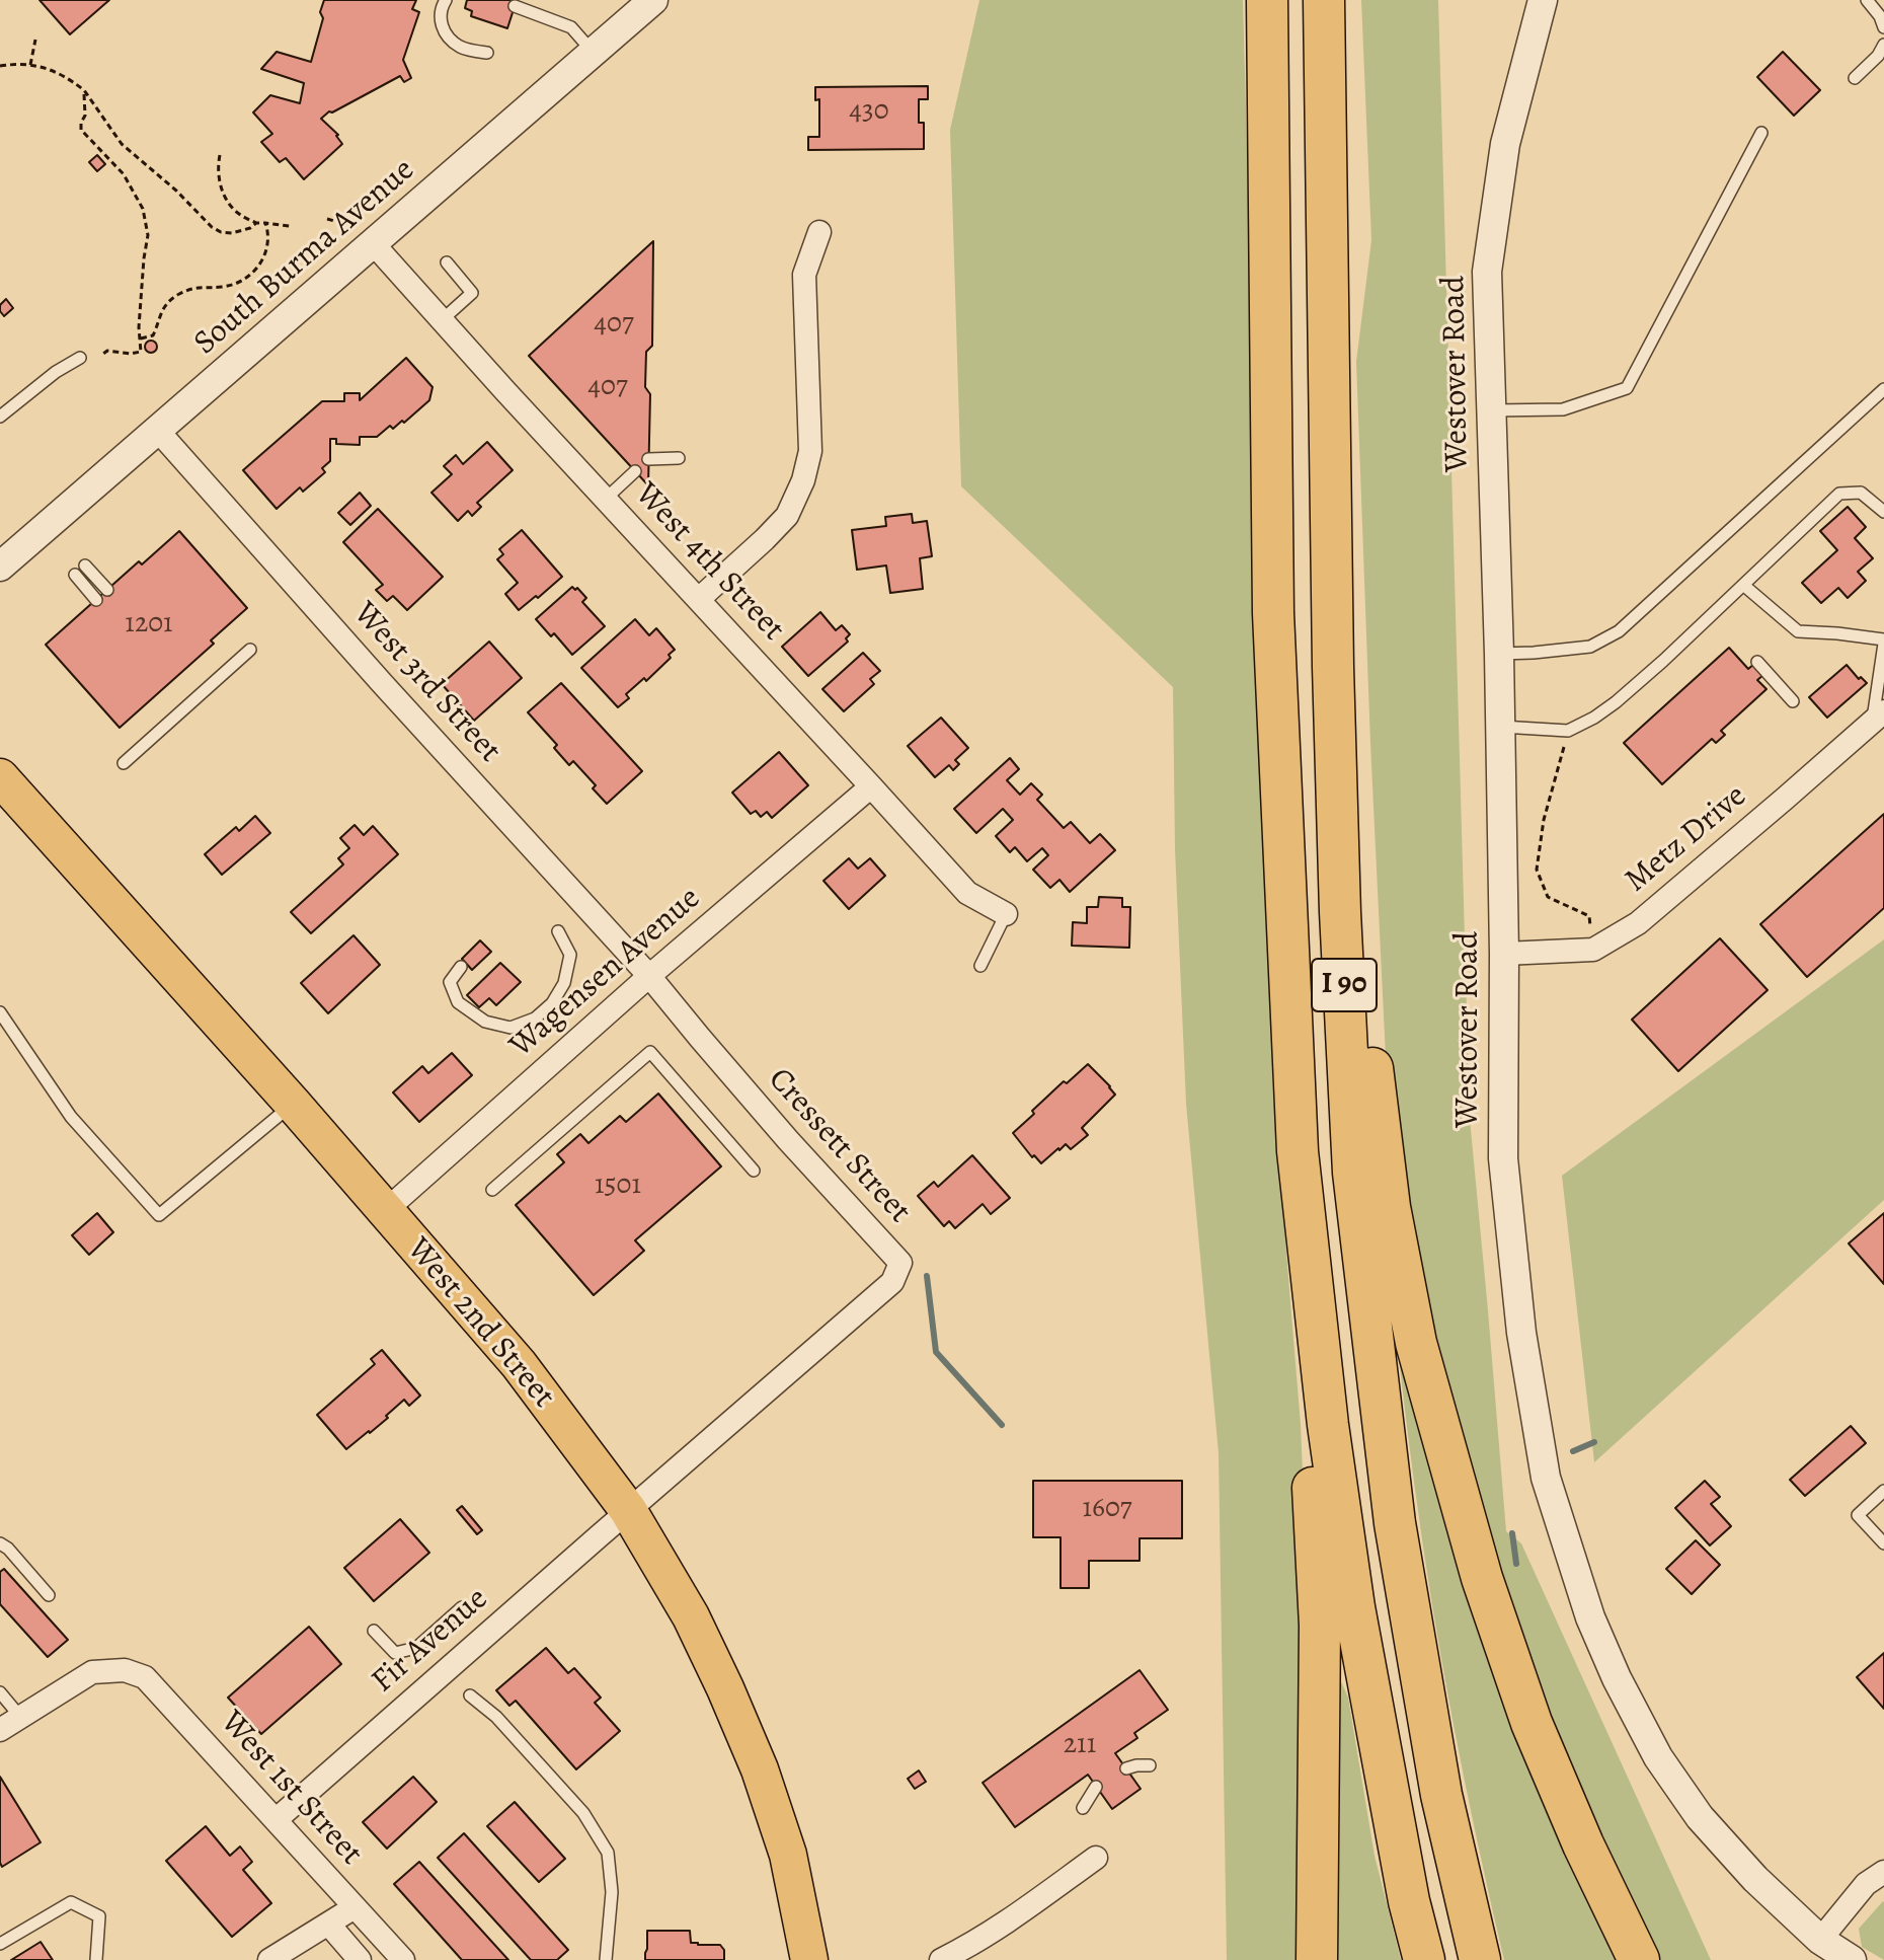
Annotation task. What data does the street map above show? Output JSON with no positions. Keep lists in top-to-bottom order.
{
  "streets": {
    "highway": ["I 90"],
    "main road": ["West 2nd Street"],
    "street": [
      "South Burma Avenue",
      "Westover Road",
      "West 4th Street",
      "West 3rd Street",
      "Metz Drive",
      "Wagensen Avenue",
      "Cressett Street",
      "Fir Avenue",
      "West 1st Street"
    ]
  },
  "crossings": [
    ["South Burma Avenue", "West 4th Street"],
    ["South Burma Avenue", "West 3rd Street"],
    ["Westover Road", "Metz Drive"],
    ["West 4th Street", "Wagensen Avenue"],
    ["West 3rd Street", "Wagensen Avenue"],
    ["West 3rd Street", "Cressett Street"],
    ["Wagensen Avenue", "Cressett Street"],
    ["Wagensen Avenue", "West 2nd Street"],
    ["Cressett Street", "West 2nd Street"],
    ["Cressett Street", "Fir Avenue"],
    ["West 2nd Street", "Fir Avenue"],
    ["Fir Avenue", "West 1st Street"]
  ],
  "house_numbers": [
    "430",
    "407",
    "407",
    "1201",
    "1501",
    "1607",
    "211"
  ]
}
